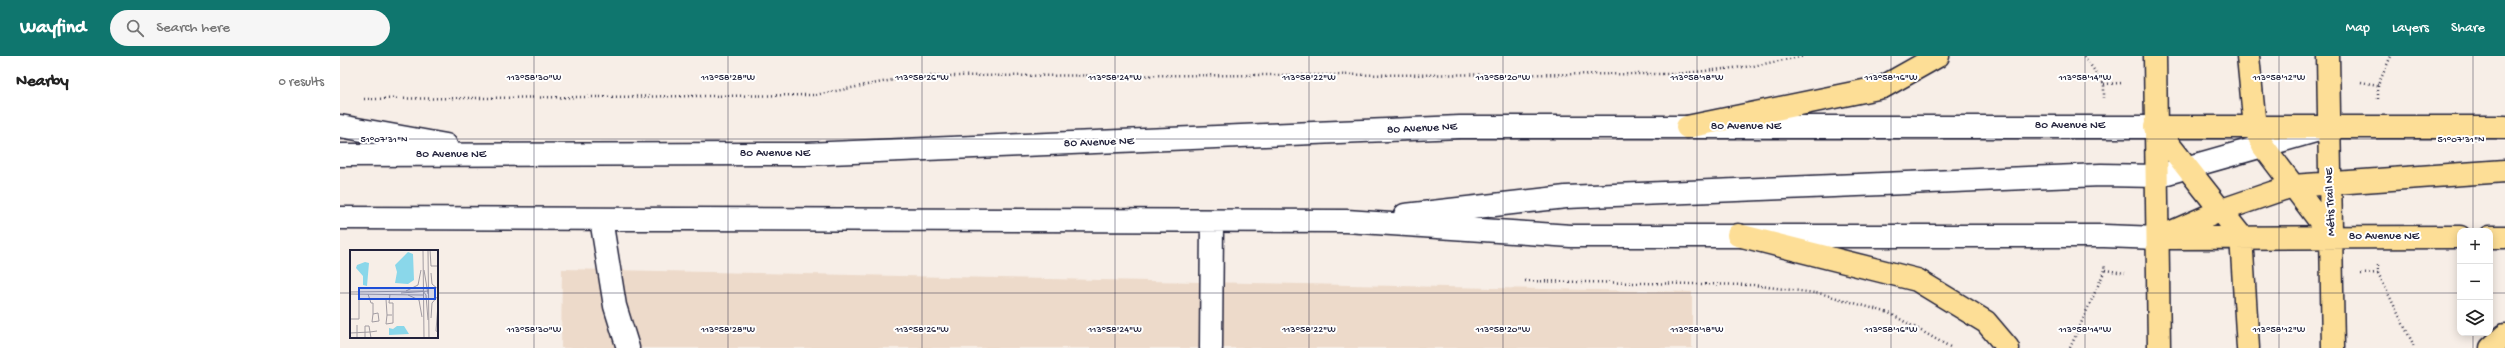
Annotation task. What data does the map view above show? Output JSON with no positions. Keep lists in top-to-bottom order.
{
  "streets": {
    "main road": ["80 Avenue NE", "Métis Trail NE"]
  },
  "crossings": [
    ["80 Avenue NE", "Métis Trail NE"]
  ],
  "page": {
    "header": "Wayfind",
    "search": "Search here",
    "nav": ["Map", "Layers", "Share"],
    "heading": ["Nearby", "0 results"],
    "map_buttons": ["+", "−"]
  },
  "coordinates": [
    "113°58'30\"W",
    "113°58'28\"W",
    "113°58'26\"W",
    "113°58'24\"W",
    "113°58'22\"W",
    "113°58'20\"W",
    "113°58'18\"W",
    "113°58'16\"W",
    "113°58'14\"W",
    "113°58'12\"W",
    "51°07'31\"N"
  ]
}
